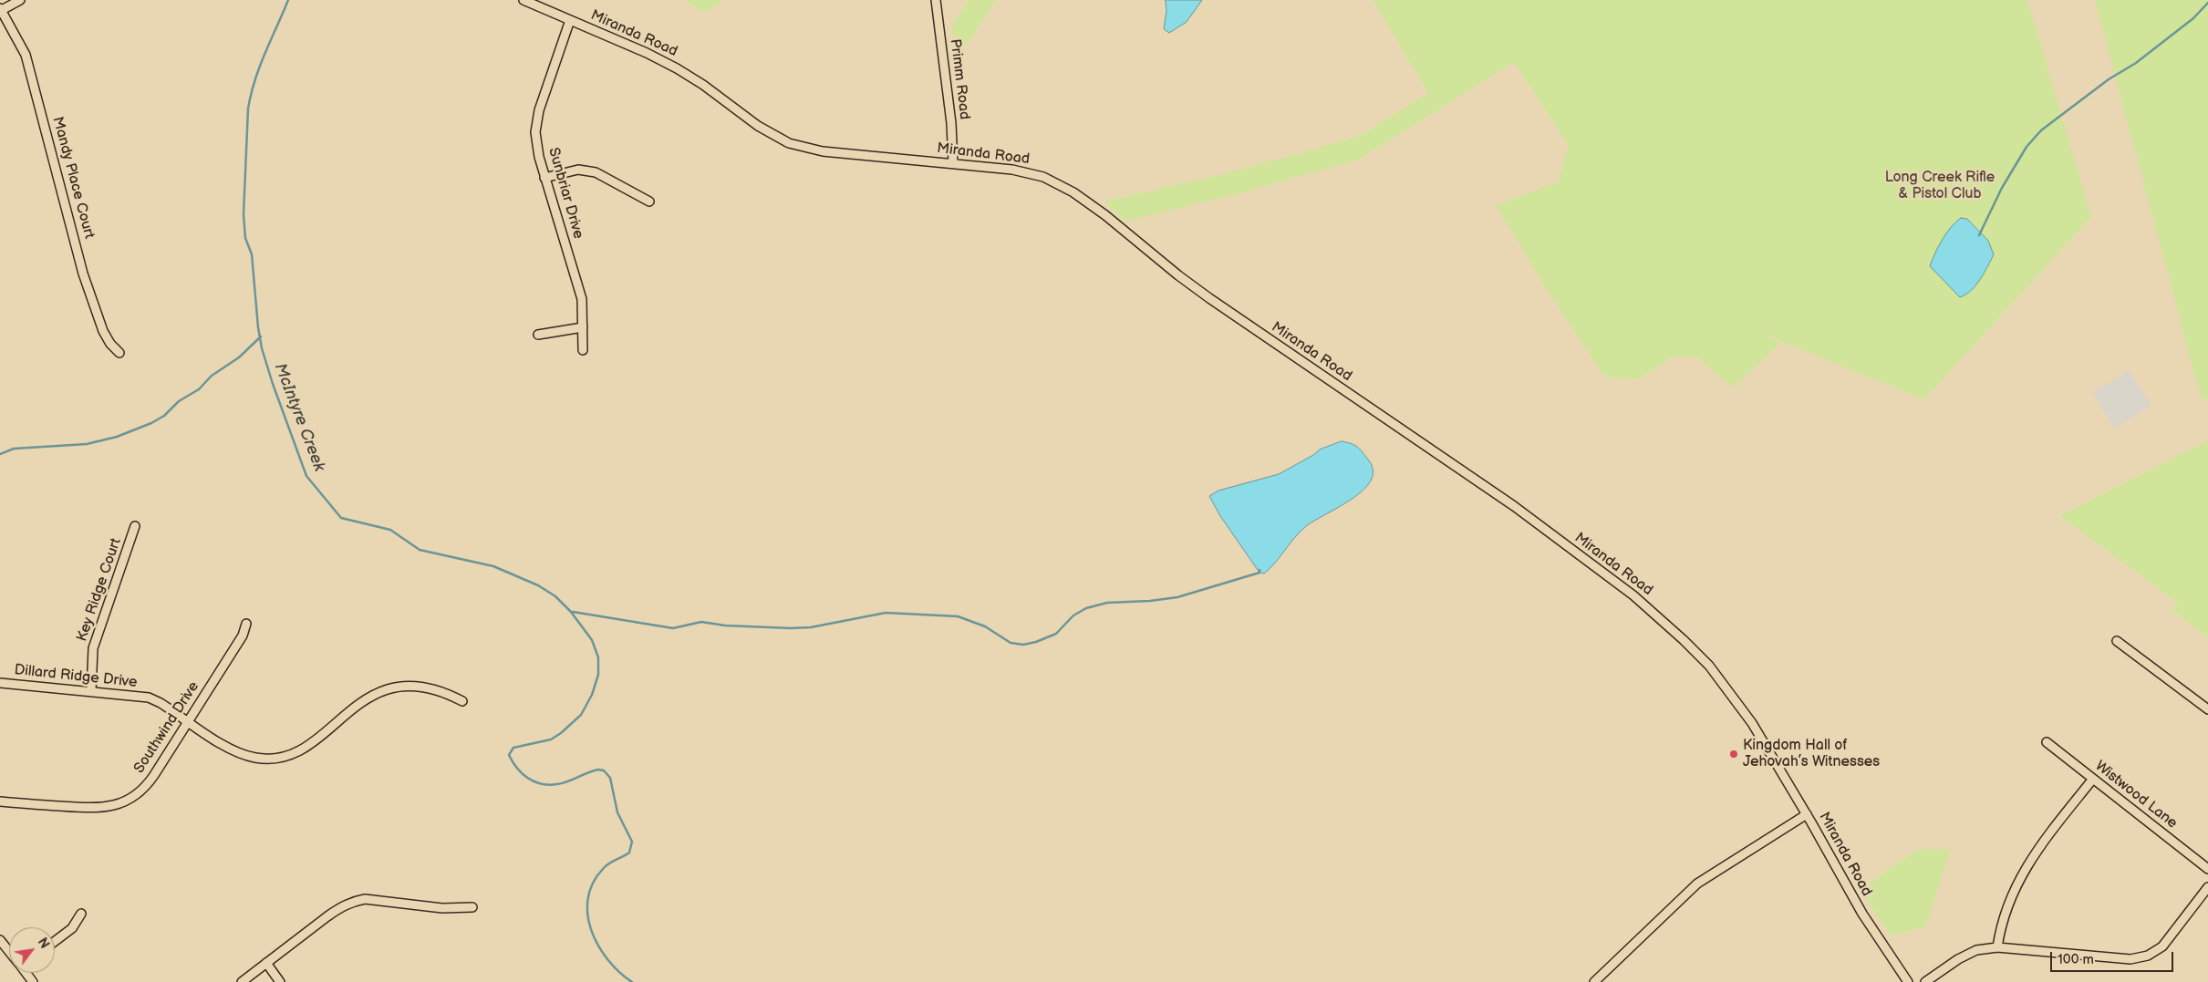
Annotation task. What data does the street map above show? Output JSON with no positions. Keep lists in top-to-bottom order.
{
  "streets": {
    "street": [
      "Miranda Road",
      "Primm Road",
      "Mandy Place Court",
      "Sunbriar Drive",
      "Key Ridge Court",
      "Dillard Ridge Drive",
      "Southwind Drive",
      "Wistwood Lane"
    ]
  },
  "crossings": [
    ["Miranda Road", "Primm Road"],
    ["Miranda Road", "Sunbriar Drive"],
    ["Key Ridge Court", "Dillard Ridge Drive"],
    ["Dillard Ridge Drive", "Southwind Drive"]
  ],
  "water": ["McIntyre Creek"],
  "parks": ["Long Creek Rifle & Pistol Club"],
  "places": ["Kingdom Hall of Jehovah’s Witnesses"],
  "scale_bar": "100 m",
  "north": "top right"
}
